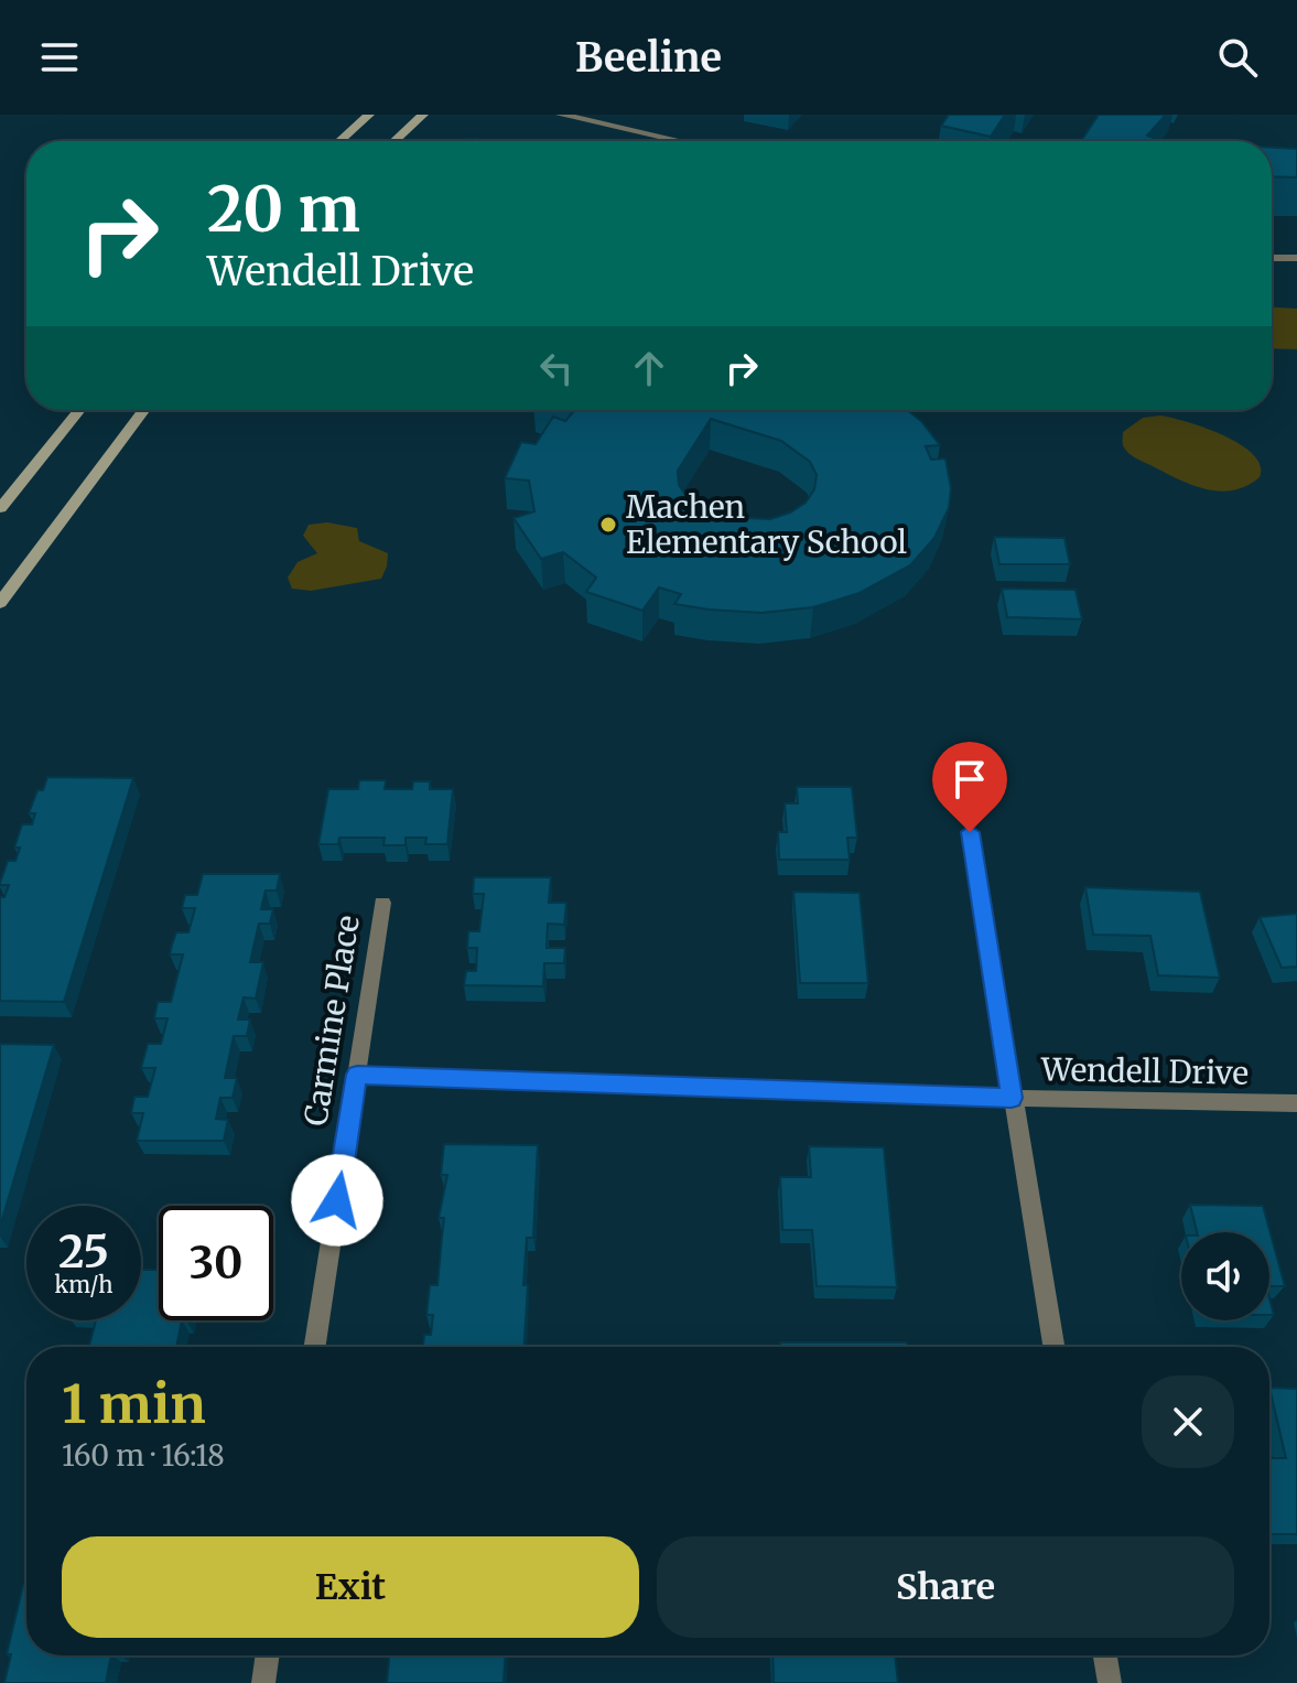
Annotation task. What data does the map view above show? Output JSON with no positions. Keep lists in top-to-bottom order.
{
  "streets": {
    "street": ["Carmine Place", "Wendell Drive"]
  },
  "crossings": [
    ["Carmine Place", "Wendell Drive"]
  ],
  "places": ["Machen Elementary School"],
  "page": {
    "header": "Beeline",
    "turn": ["20 m", "Wendell Drive"],
    "speed": "25 km/h",
    "limit": "30",
    "heading": ["1 min", "160 m · 16:18"],
    "buttons": ["Exit", "Share"]
  }
}
